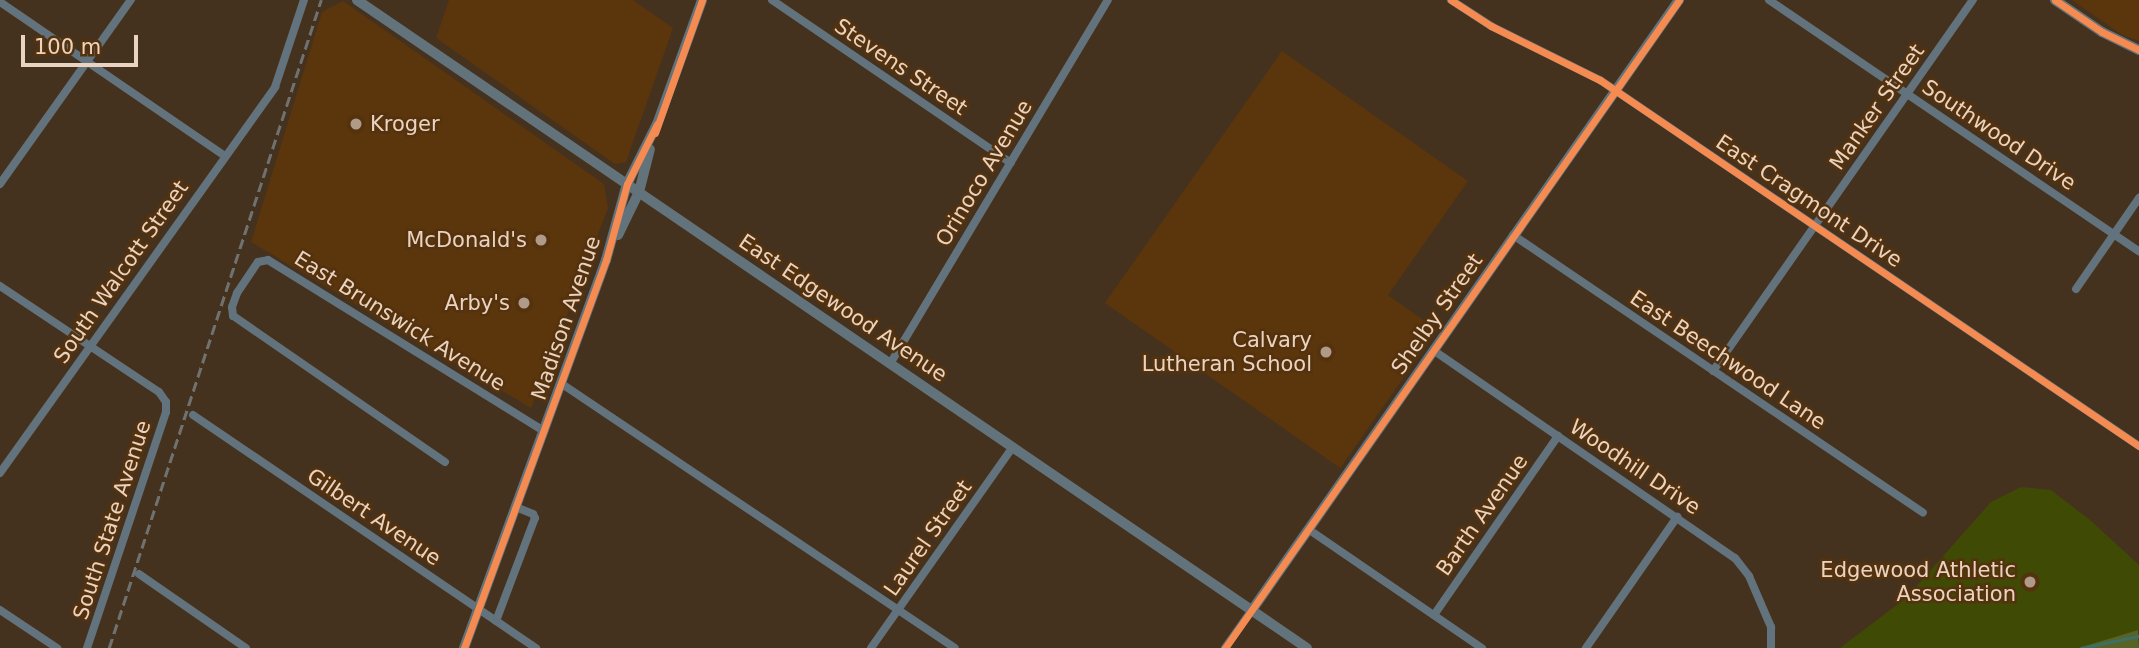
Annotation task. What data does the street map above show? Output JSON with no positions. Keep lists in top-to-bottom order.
{
  "streets": {
    "main road": ["East Edgewood Avenue", "Shelby Street", "Madison Avenue"],
    "street": [
      "Stevens Street",
      "Manker Street",
      "Southwood Drive",
      "Orinoco Avenue",
      "East Cragmont Drive",
      "South Walcott Street",
      "East Brunswick Avenue",
      "East Beechwood Lane",
      "Woodhill Drive",
      "Barth Avenue",
      "Gilbert Avenue",
      "South State Avenue",
      "Laurel Street"
    ]
  },
  "crossings": [
    ["Stevens Street", "Orinoco Avenue"],
    ["Manker Street", "Southwood Drive"],
    ["Manker Street", "East Cragmont Drive"],
    ["Manker Street", "East Beechwood Lane"],
    ["Orinoco Avenue", "East Edgewood Avenue"],
    ["East Cragmont Drive", "Shelby Street"],
    ["South Walcott Street", "South State Avenue"],
    ["East Edgewood Avenue", "Shelby Street"],
    ["East Edgewood Avenue", "Madison Avenue"],
    ["East Edgewood Avenue", "Laurel Street"],
    ["Shelby Street", "East Beechwood Lane"],
    ["Shelby Street", "Woodhill Drive"],
    ["Madison Avenue", "East Brunswick Avenue"],
    ["Madison Avenue", "Gilbert Avenue"],
    ["Woodhill Drive", "Barth Avenue"]
  ],
  "places": [
    "Kroger",
    "McDonald's",
    "Arby's",
    "Calvary Lutheran School",
    "Edgewood Athletic Association"
  ],
  "scale_bar": "100 m"
}
